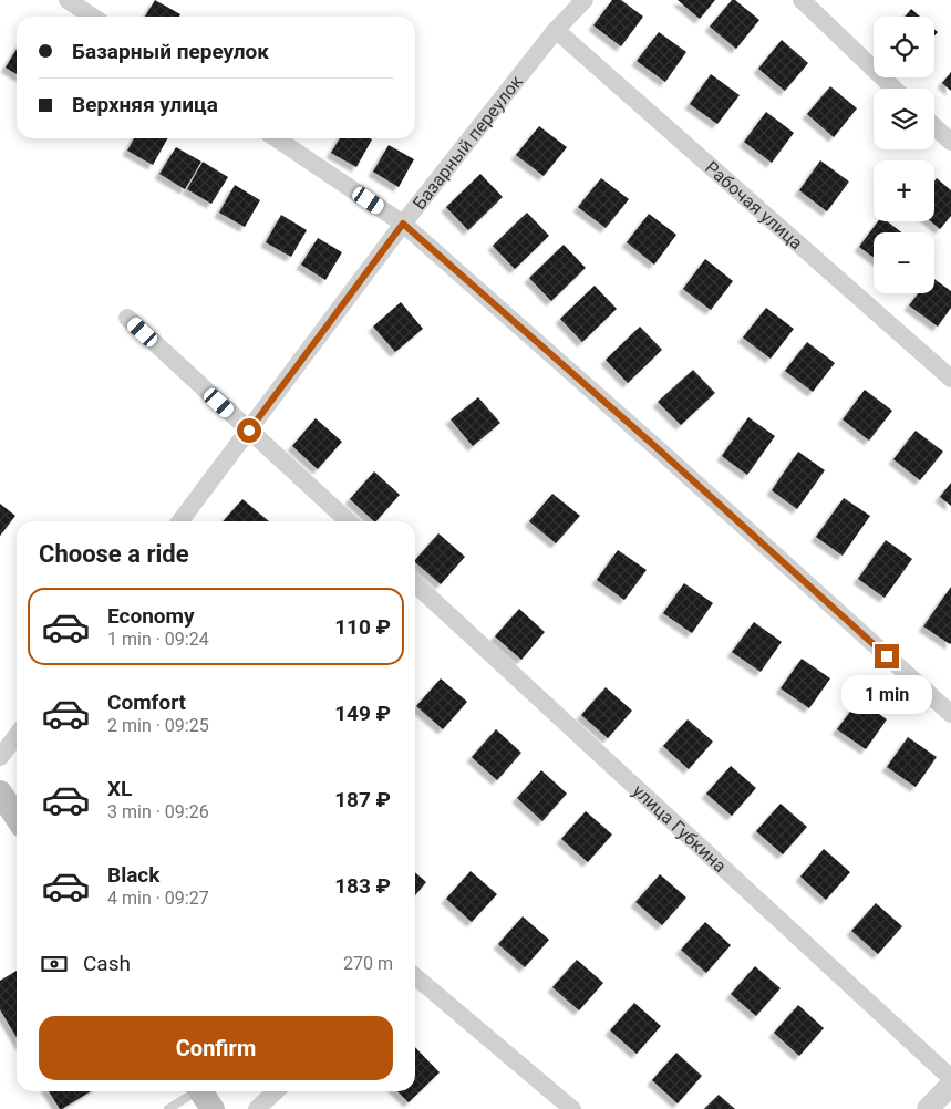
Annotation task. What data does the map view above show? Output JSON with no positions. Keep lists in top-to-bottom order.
{
  "streets": {
    "street": ["Базарный переулок", "Рабочая улица", "улица Губкина"]
  },
  "crossings": [
    ["Базарный переулок", "Рабочая улица"]
  ],
  "page": {
    "map_buttons": ["+", "−"],
    "banner": ["Базарный переулок", "Верхняя улица"],
    "heading": "Choose a ride",
    "list": [
      {
        "name": "Economy",
        "note": "1 min · 09:24",
        "value": "110 ₽"
      },
      {
        "name": "Comfort",
        "note": "2 min · 09:25",
        "value": "149 ₽"
      },
      {
        "name": "XL",
        "note": "3 min · 09:26",
        "value": "187 ₽"
      },
      {
        "name": "Black",
        "note": "4 min · 09:27",
        "value": "183 ₽"
      }
    ],
    "bubble": "1 min",
    "pay": ["Cash", "270 m"],
    "buttons": "Confirm"
  }
}
